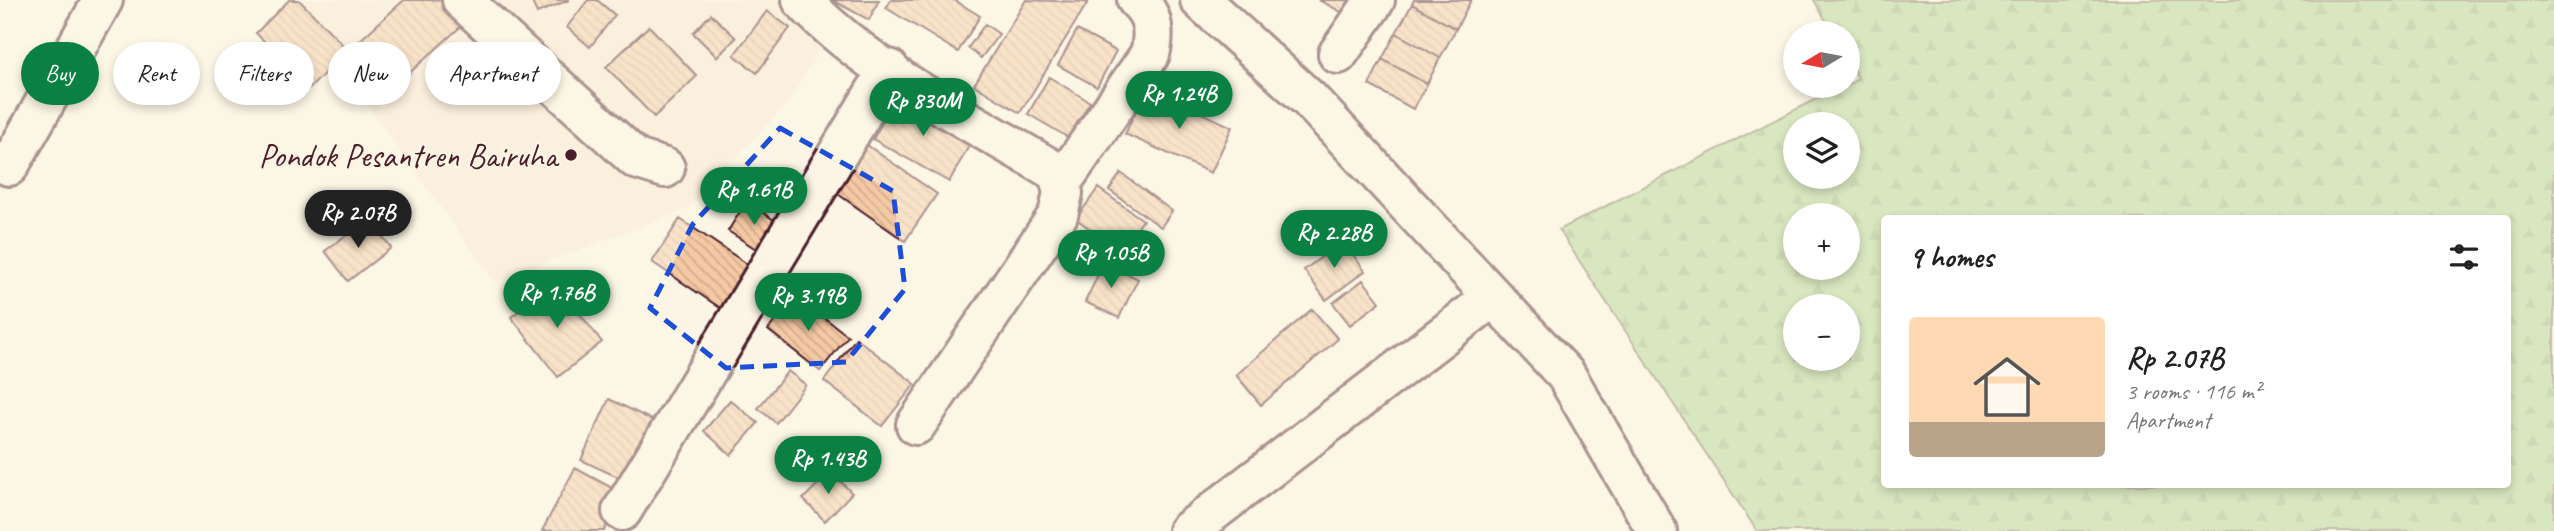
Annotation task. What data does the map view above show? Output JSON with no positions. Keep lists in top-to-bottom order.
{
  "places": ["Pondok Pesantren Bairuha"],
  "north": "left",
  "page": {
    "map_buttons": ["+", "−"],
    "chip": [
      "Buy",
      "Rent",
      "Filters",
      "New",
      "Apartment"
    ],
    "price": [
      "Rp 1.24B",
      "Rp 830M",
      "Rp 1.61B",
      "Rp 2.07B",
      "Rp 2.28B",
      "Rp 1.05B",
      "Rp 1.76B",
      "Rp 3.19B",
      "Rp 1.43B"
    ],
    "heading": "9 homes",
    "list": [
      {
        "name": "Rp 2.07B",
        "note": "3 rooms · 116 m² · Apartment"
      }
    ]
  }
}
